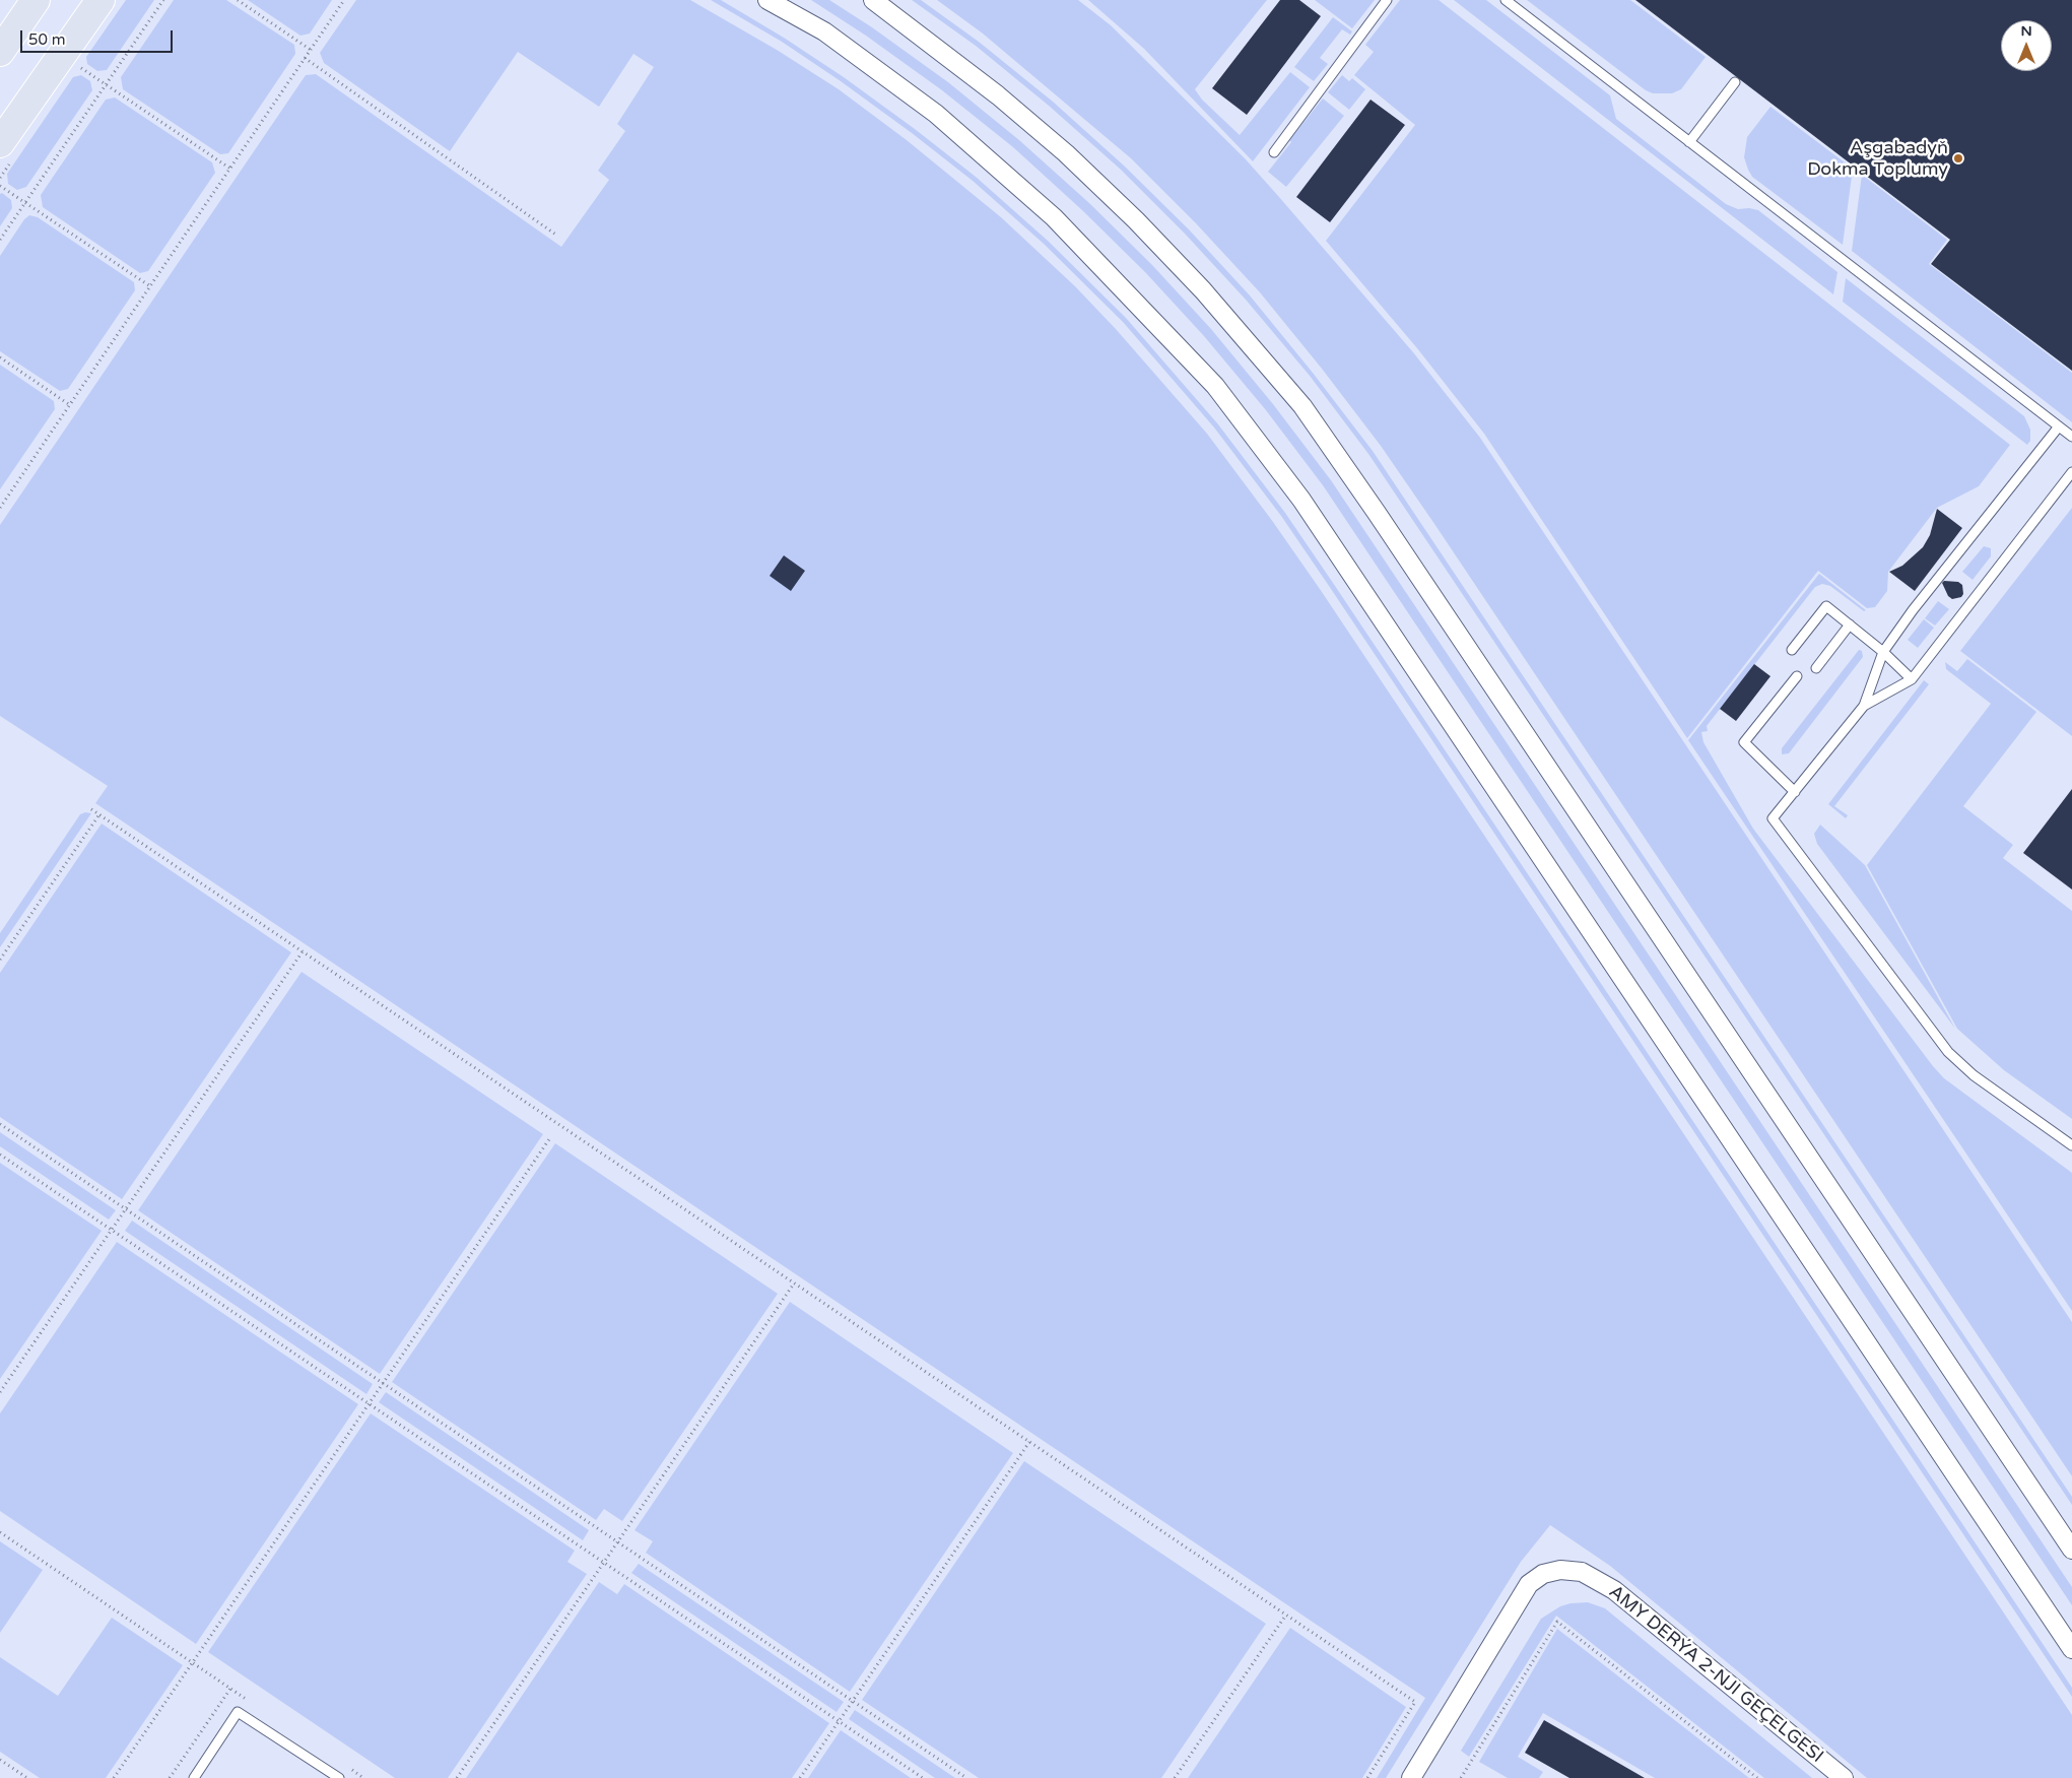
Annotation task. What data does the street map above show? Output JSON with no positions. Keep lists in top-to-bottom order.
{
  "streets": {
    "street": ["AMY DERÝA 2-NJI GEÇELGESI"]
  },
  "places": ["Aşgabadyň Dokma Toplumy"],
  "scale_bar": "50 m",
  "north": "top"
}
